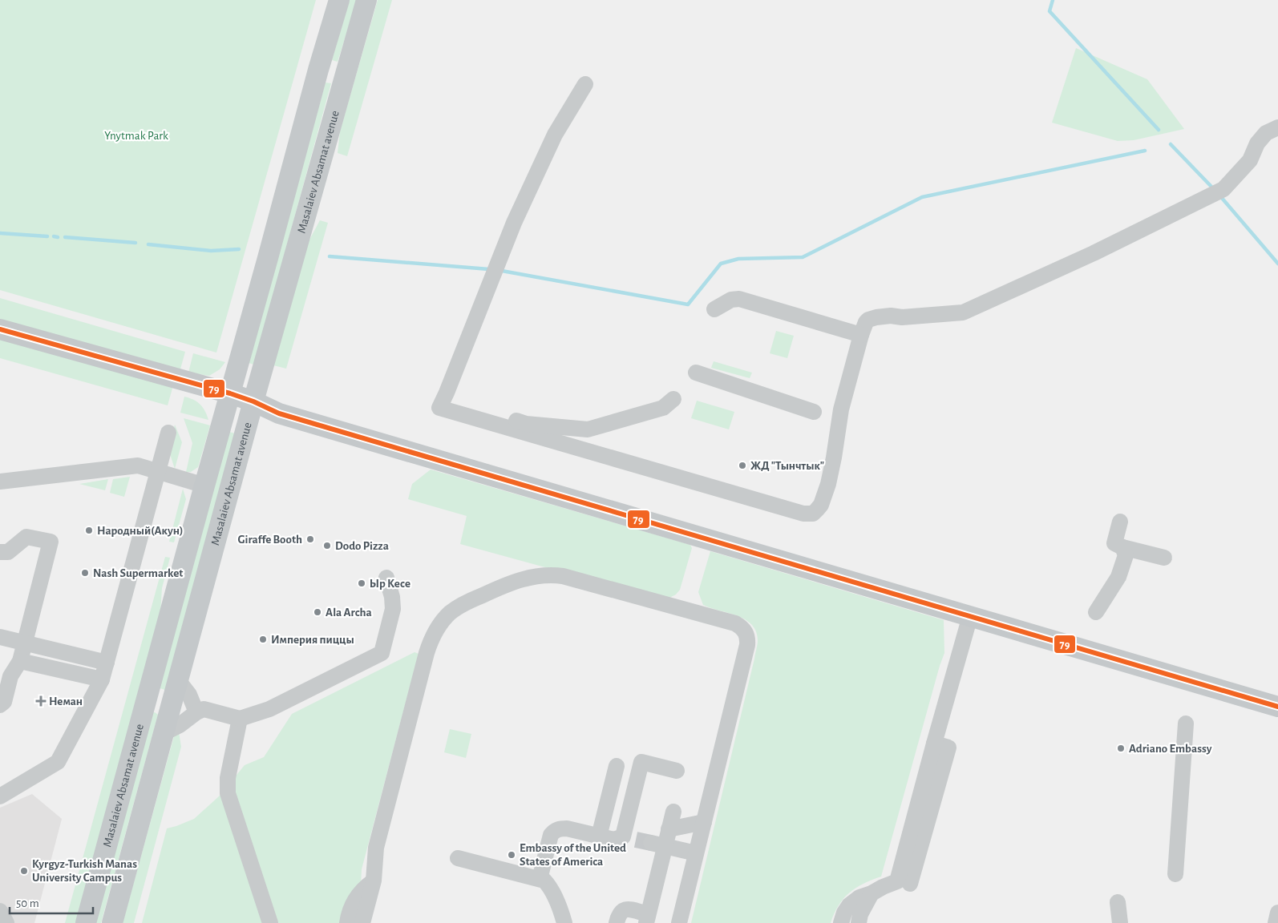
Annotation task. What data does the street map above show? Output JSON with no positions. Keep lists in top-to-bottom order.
{
  "streets": {
    "main road": ["Masalaiev Absamat avenue"]
  },
  "parks": ["Ynytmak Park"],
  "places": {
    "other": [
      "ЖД \"Тынчтык\"",
      "Народный(Акун)",
      "Giraffe Booth",
      "Dodo Pizza",
      "Nash Supermarket",
      "Ыр Кесе",
      "Ala Archa",
      "Империя пиццы",
      "Adriano Embassy",
      "Embassy of the United States of America",
      "Kyrgyz-Turkish Manas University Campus"
    ],
    "health": ["Неман"]
  },
  "lines": ["transit line 79"],
  "scale_bar": "50 m"
}
